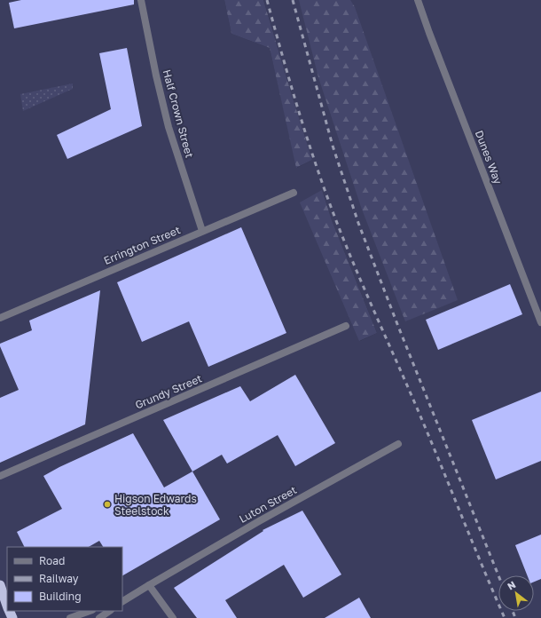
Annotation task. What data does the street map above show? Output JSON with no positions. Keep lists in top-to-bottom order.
{
  "streets": {
    "street": [
      "Half Crown Street",
      "Dunes Way",
      "Errington Street",
      "Grundy Street",
      "Luton Street"
    ]
  },
  "crossings": [
    ["Half Crown Street", "Errington Street"]
  ],
  "places": ["Higson Edwards Steelstock"],
  "legend": ["Road", "Railway", "Building"],
  "north": "top left"
}
